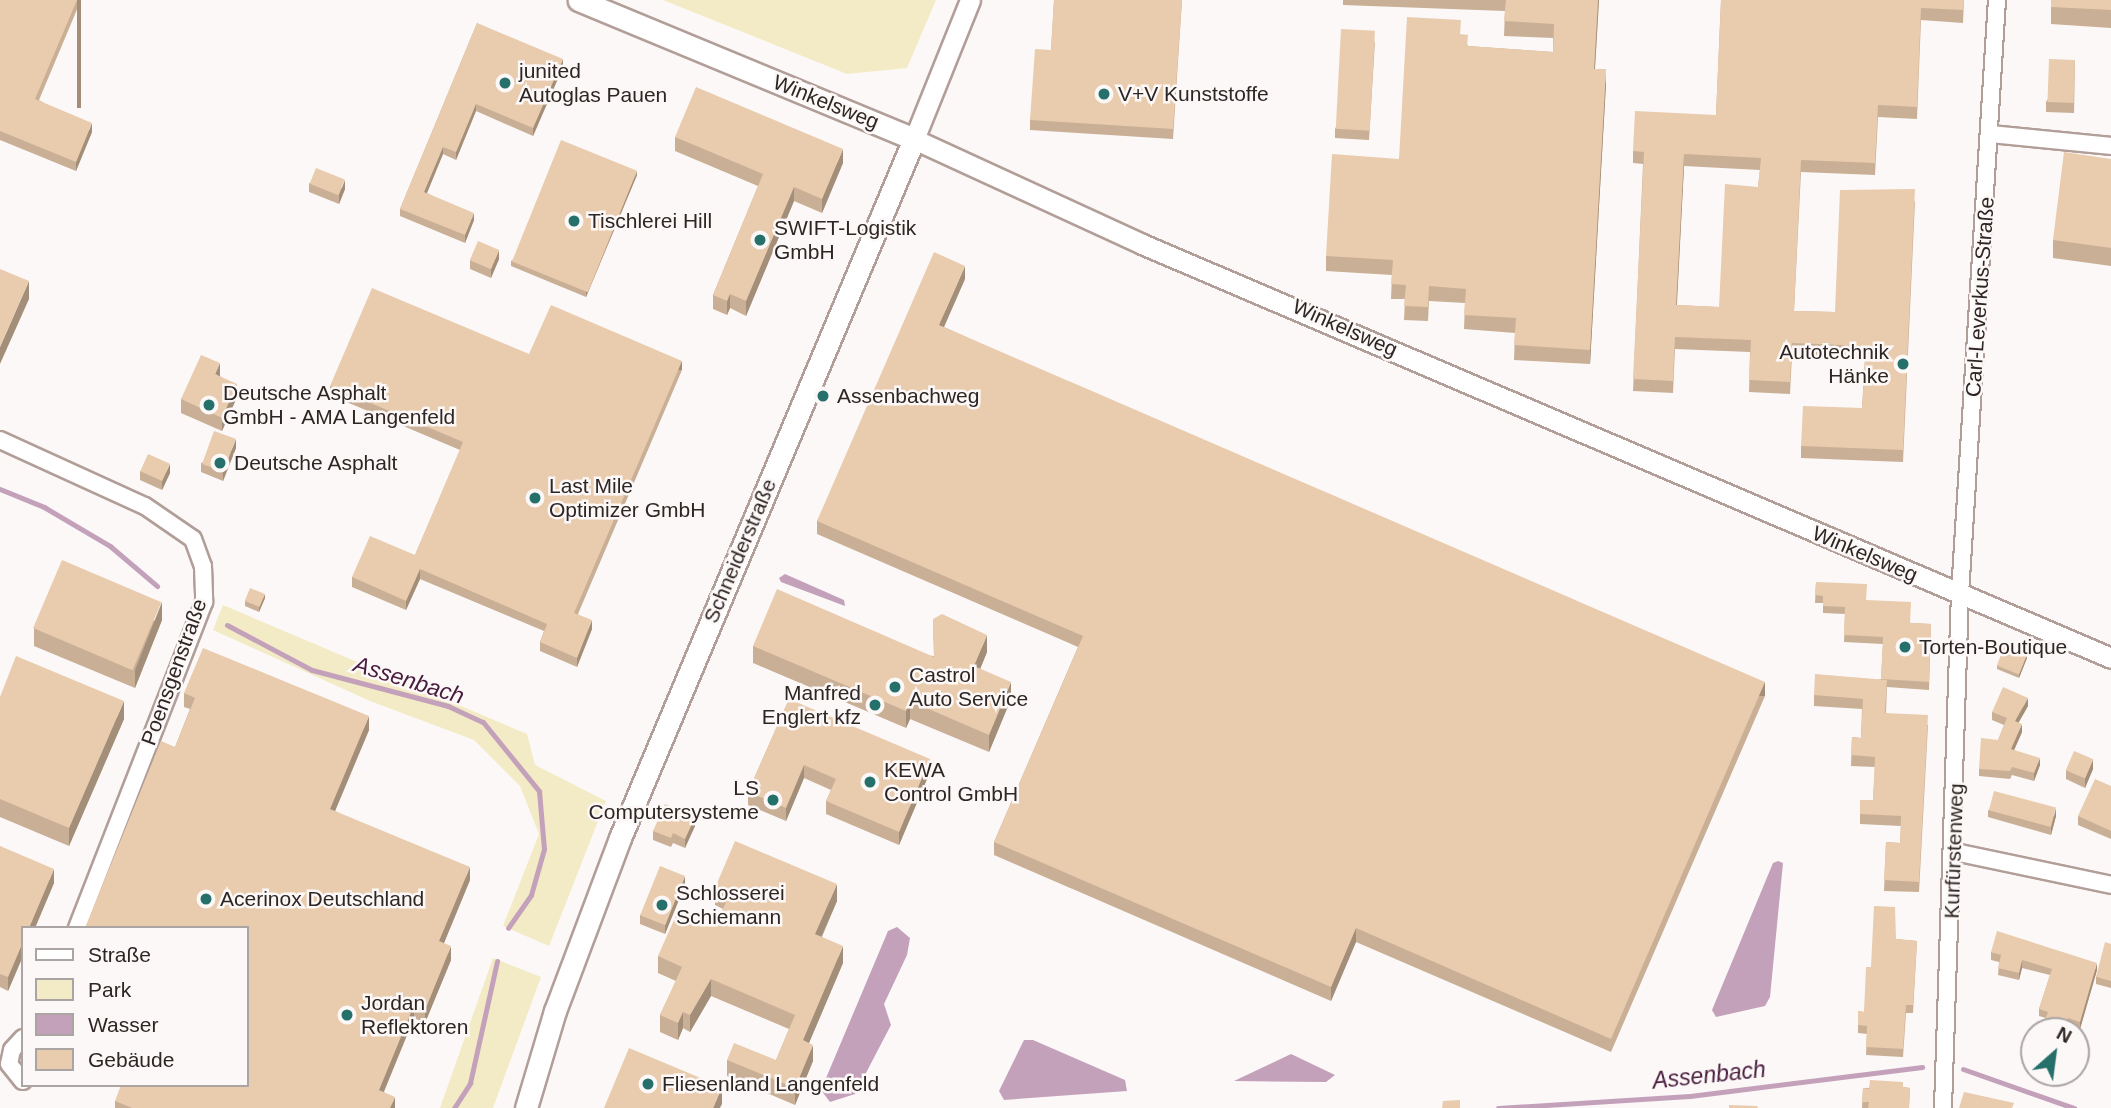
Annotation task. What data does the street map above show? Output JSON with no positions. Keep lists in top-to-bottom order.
{
  "streets": {
    "main road": ["Winkelsweg", "Schneiderstraße"],
    "street": ["Carl-Leverkus-Straße", "Poensgenstraße", "Kurfürstenweg"]
  },
  "crossings": [
    ["Winkelsweg", "Carl-Leverkus-Straße"],
    ["Winkelsweg", "Schneiderstraße"],
    ["Winkelsweg", "Kurfürstenweg"],
    ["Carl-Leverkus-Straße", "Kurfürstenweg"]
  ],
  "water": ["Assenbach"],
  "places": [
    "junited Autoglas Pauen",
    "V+V Kunststoffe",
    "Tischlerei Hill",
    "SWIFT-Logistik GmbH",
    "Autotechnik Hänke",
    "Assenbachweg",
    "Deutsche Asphalt GmbH - AMA Langenfeld",
    "Deutsche Asphalt",
    "Last Mile Optimizer GmbH",
    "Torten-Boutique",
    "Castrol Auto Service",
    "Manfred Englert kfz",
    "KEWA Control GmbH",
    "LS Computersysteme",
    "Acerinox Deutschland",
    "Schlosserei Schiemann",
    "Jordan Reflektoren",
    "Fliesenland Langenfeld"
  ],
  "legend": [
    "Straße",
    "Park",
    "Wasser",
    "Gebäude"
  ],
  "north": "top right"
}
